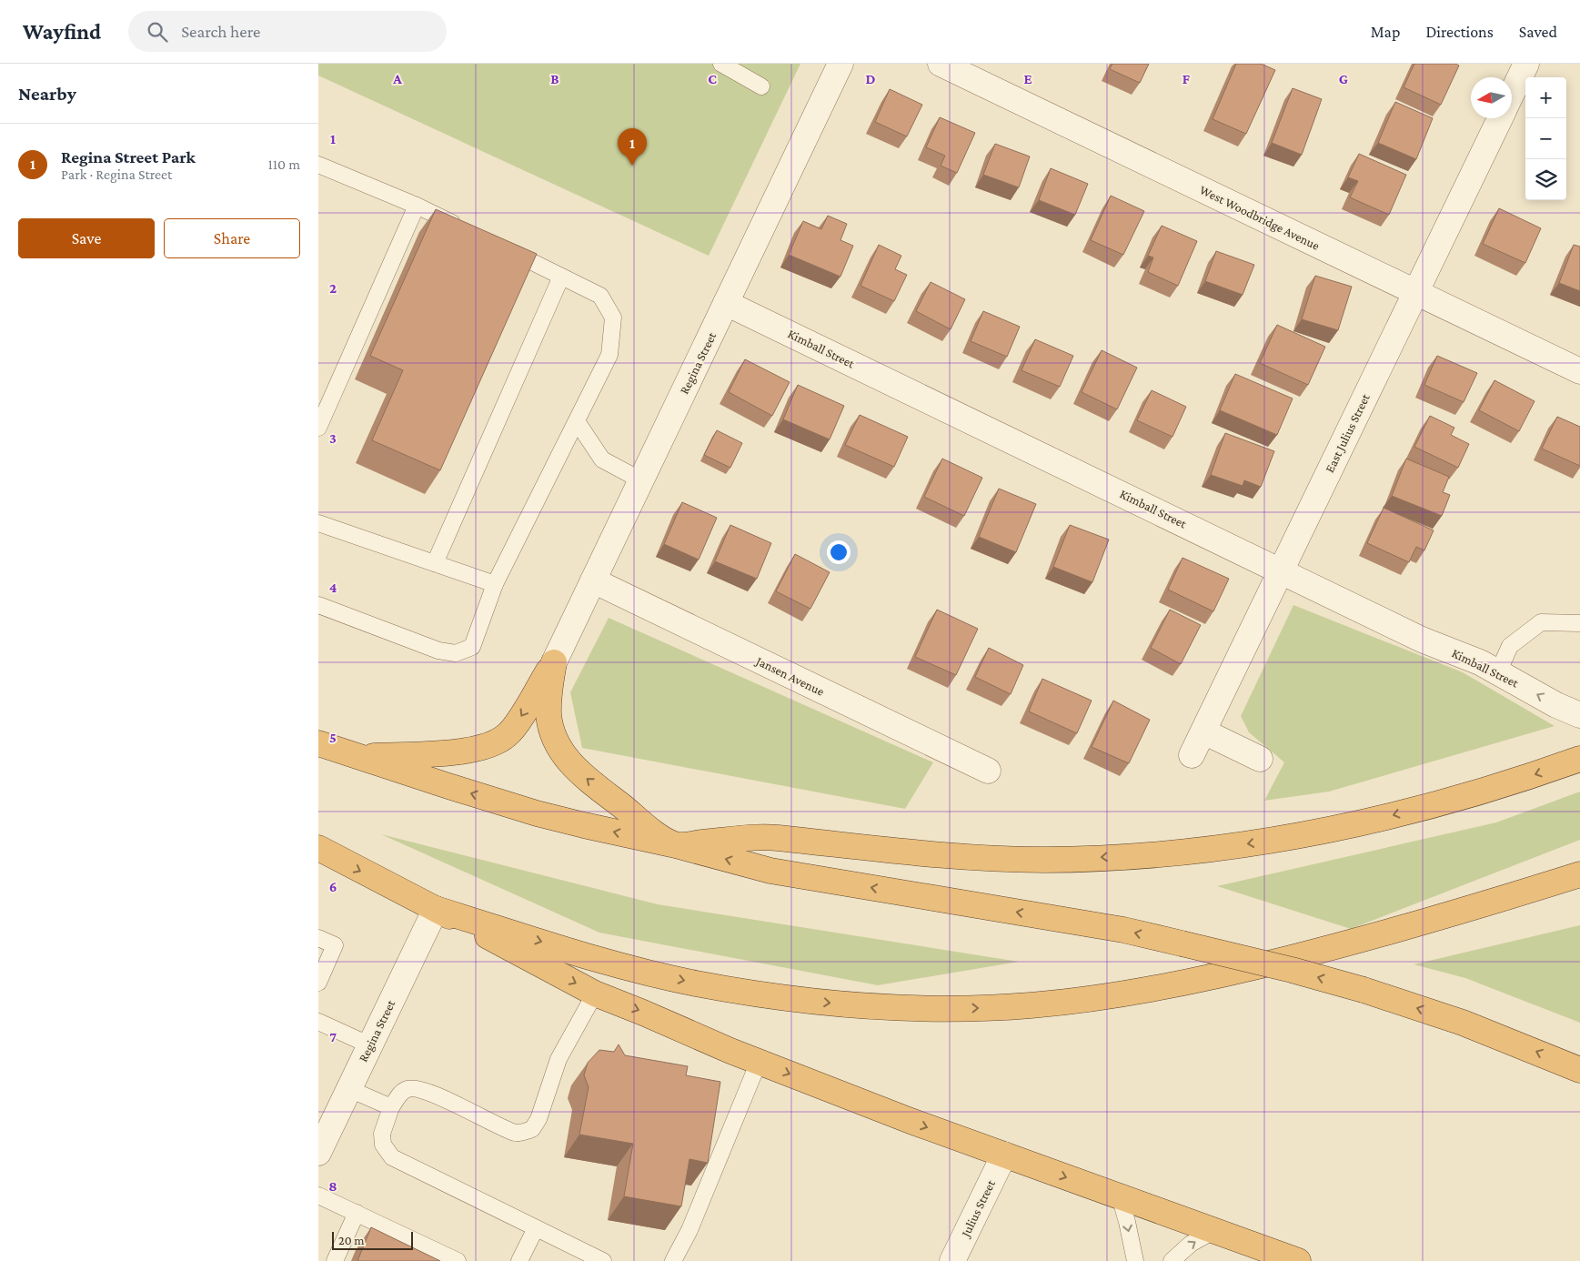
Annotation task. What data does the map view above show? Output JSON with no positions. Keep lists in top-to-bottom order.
{
  "streets": {
    "street": [
      "West Woodbridge Avenue",
      "Kimball Street",
      "Regina Street",
      "East Julius Street",
      "Jansen Avenue",
      "Julius Street"
    ]
  },
  "crossings": [
    ["West Woodbridge Avenue", "East Julius Street"],
    ["Kimball Street", "Regina Street"],
    ["Kimball Street", "East Julius Street"],
    ["Regina Street", "Jansen Avenue"]
  ],
  "scale_bar": "20 m",
  "north": "left",
  "page": {
    "header": "Wayfind",
    "search": "Search here",
    "nav": ["Map", "Directions", "Saved"],
    "heading": "Nearby",
    "map_buttons": ["+", "−"],
    "list": [
      {
        "mark": "1",
        "name": "Regina Street Park",
        "note": "Park · Regina Street",
        "value": "110 m"
      }
    ],
    "pins": "1",
    "buttons": ["Save", "Share"],
    "scale": "20 m"
  },
  "grid": {
    "columns": [
      "A",
      "B",
      "C",
      "D",
      "E",
      "F",
      "G"
    ],
    "rows": [
      "1",
      "2",
      "3",
      "4",
      "5",
      "6",
      "7",
      "8"
    ]
  }
}
